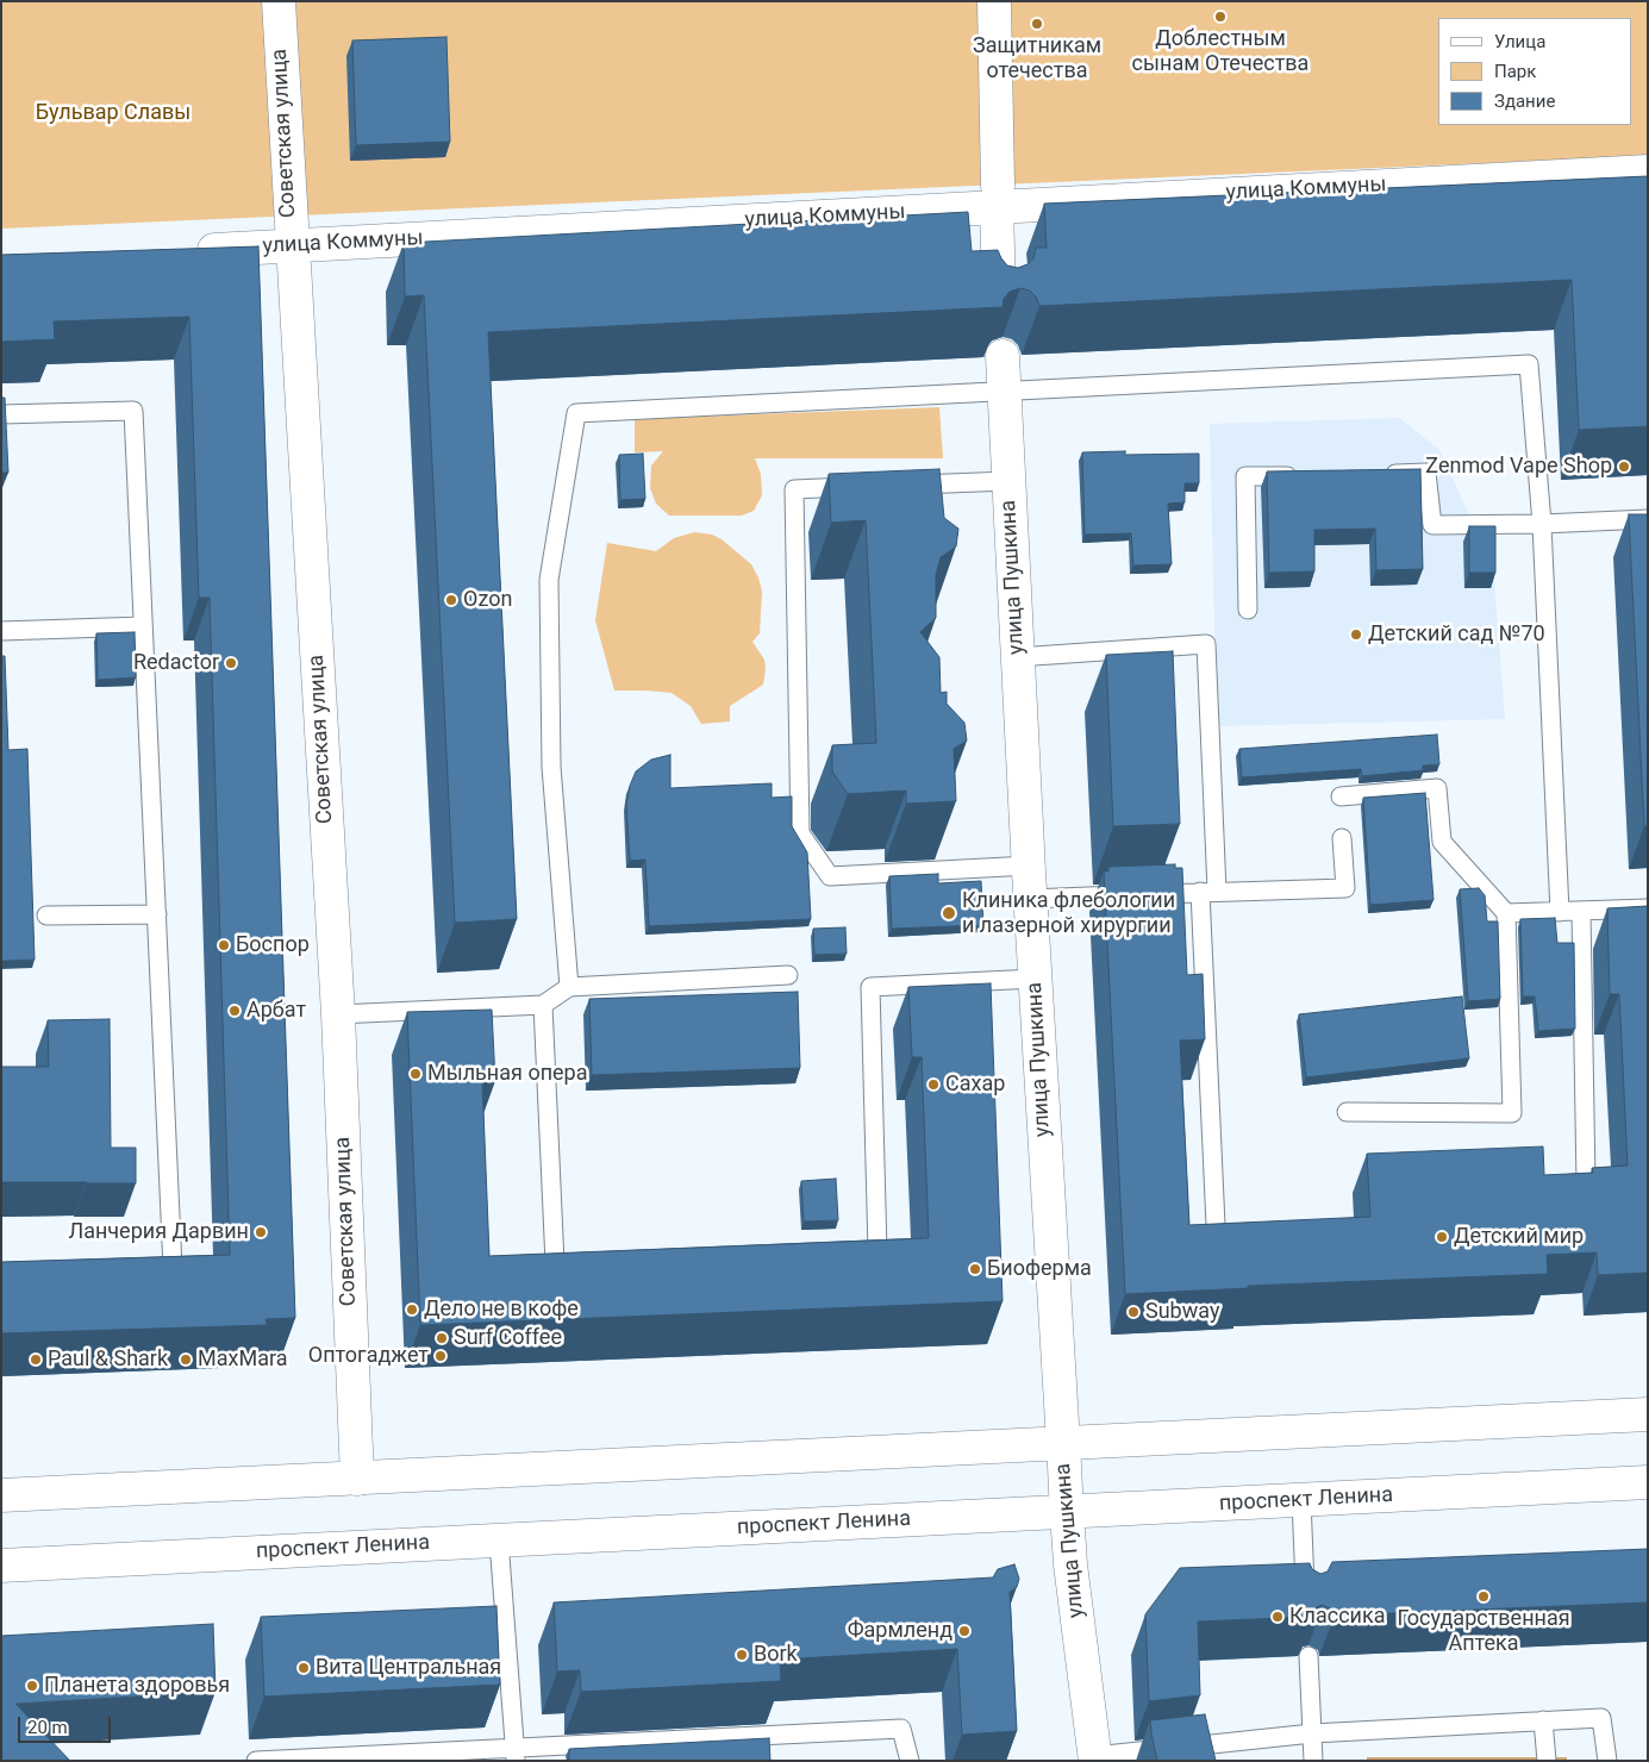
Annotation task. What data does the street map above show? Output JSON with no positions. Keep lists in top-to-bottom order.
{
  "streets": {
    "street": [
      "Советская улица",
      "улица Коммуны",
      "улица Пушкина",
      "проспект Ленина"
    ]
  },
  "crossings": [
    ["Советская улица", "улица Коммуны"],
    ["улица Пушкина", "проспект Ленина"]
  ],
  "parks": ["Бульвар Славы"],
  "places": [
    "Доблестным сынам Отечества",
    "Защитникам отечества",
    "Zenmod Vape Shop",
    "Ozon",
    "Детский сад №70",
    "Redactor",
    "Клиника флебологии и лазерной хирургии",
    "Боспор",
    "Арбат",
    "Мыльная опера",
    "Сахар",
    "Ланчерия Дарвин",
    "Детский мир",
    "Биоферма",
    "Дело не в кофе",
    "Subway",
    "Surf Coffee",
    "Оптогаджет",
    "Paul & Shark",
    "MaxMara",
    "Государственная Аптека",
    "Классика",
    "Фармленд",
    "Bork",
    "Вита Центральная",
    "Планета здоровья"
  ],
  "legend": ["Улица", "Парк", "Здание"],
  "scale_bar": "20 m"
}
